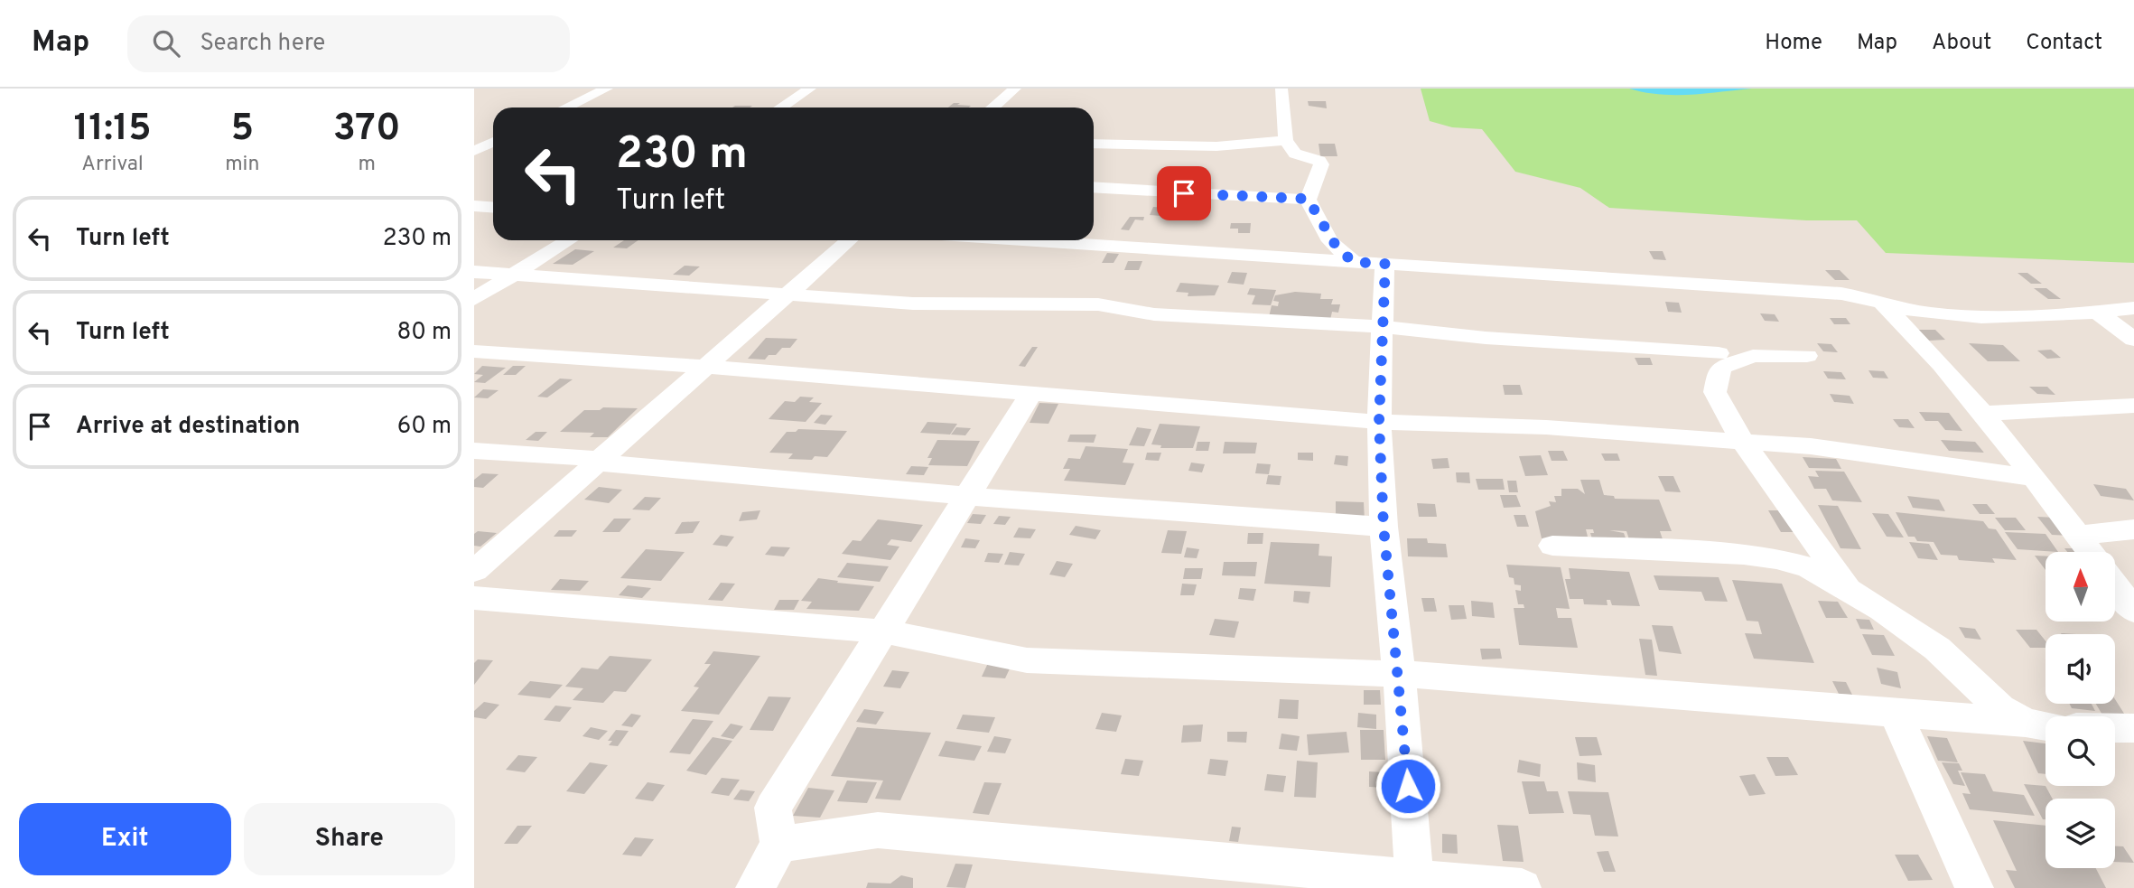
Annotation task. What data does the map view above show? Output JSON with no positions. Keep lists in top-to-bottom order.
{
  "north": "top",
  "page": {
    "header": "Map",
    "search": "Search here",
    "nav": [
      "Home",
      "Map",
      "About",
      "Contact"
    ],
    "eta": [
      "11:15",
      "Arrival",
      "5",
      "min",
      "370",
      "m"
    ],
    "turn": ["230 m", "Turn left"],
    "list": [
      {
        "name": "Turn left",
        "value": "230 m"
      },
      {
        "name": "Turn left",
        "value": "80 m"
      },
      {
        "name": "Arrive at destination",
        "value": "60 m"
      }
    ],
    "buttons": ["Exit", "Share"]
  }
}
